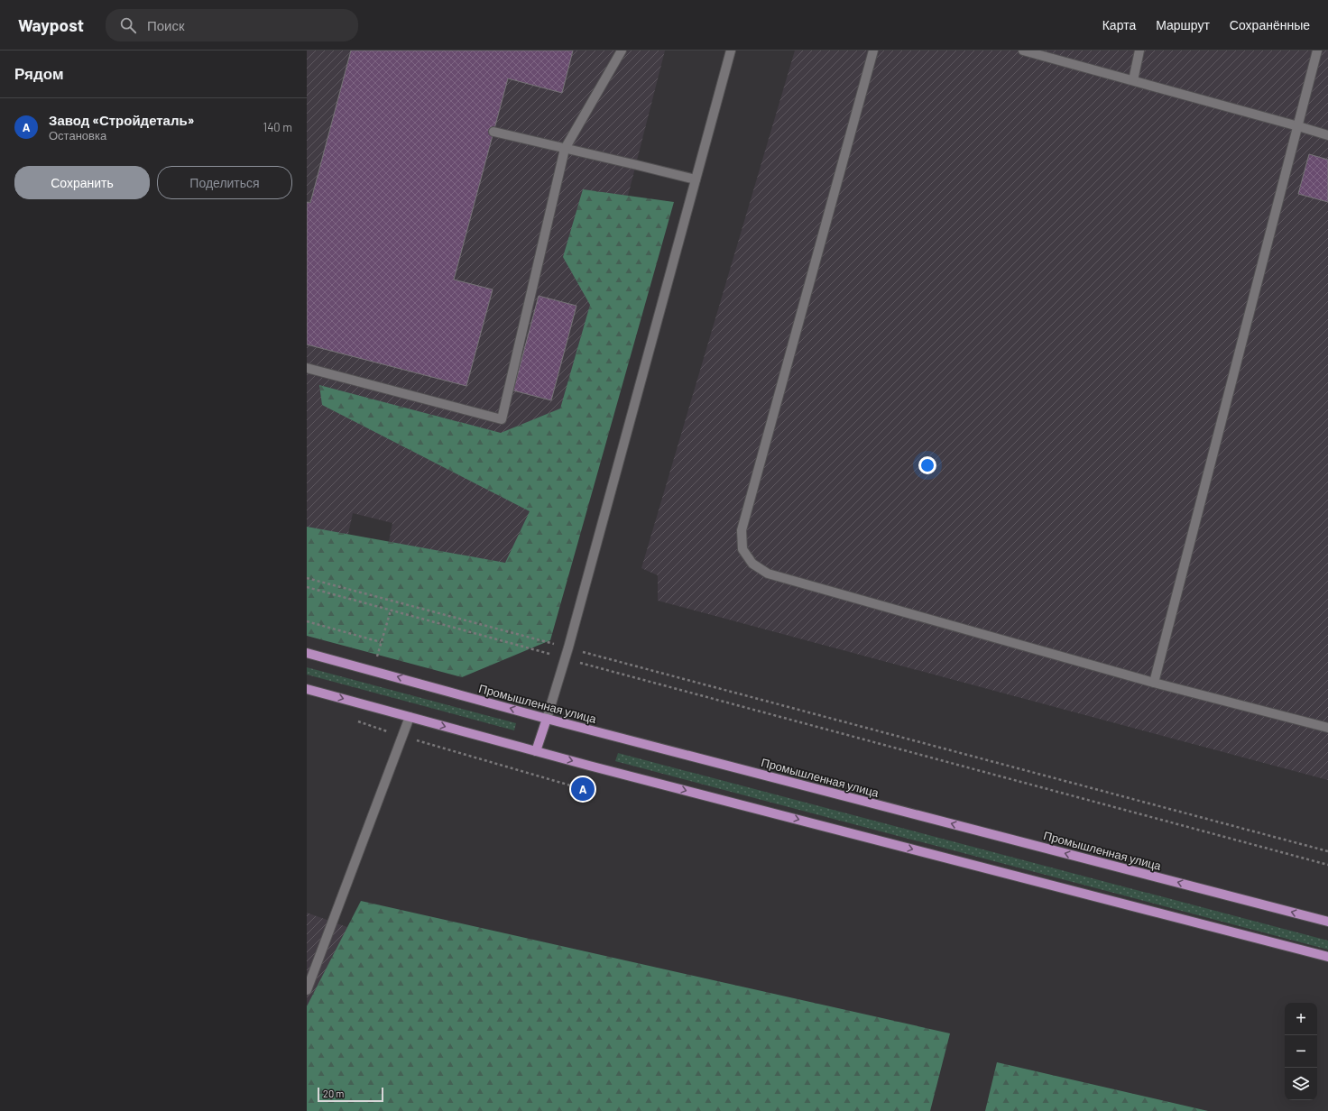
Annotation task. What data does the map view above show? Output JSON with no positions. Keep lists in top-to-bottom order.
{
  "streets": {
    "main road": ["Промышленная улица"]
  },
  "scale_bar": "20 m",
  "page": {
    "header": "Waypost",
    "search": "Поиск",
    "nav": ["Карта", "Маршрут", "Сохранённые"],
    "heading": "Рядом",
    "list": [
      {
        "mark": "A",
        "name": "Завод «Стройдеталь»",
        "note": "Остановка",
        "value": "140 m"
      }
    ],
    "buttons": ["Сохранить", "Поделиться"],
    "pins": "A",
    "map_buttons": ["+", "−"],
    "scale": "20 m"
  }
}
